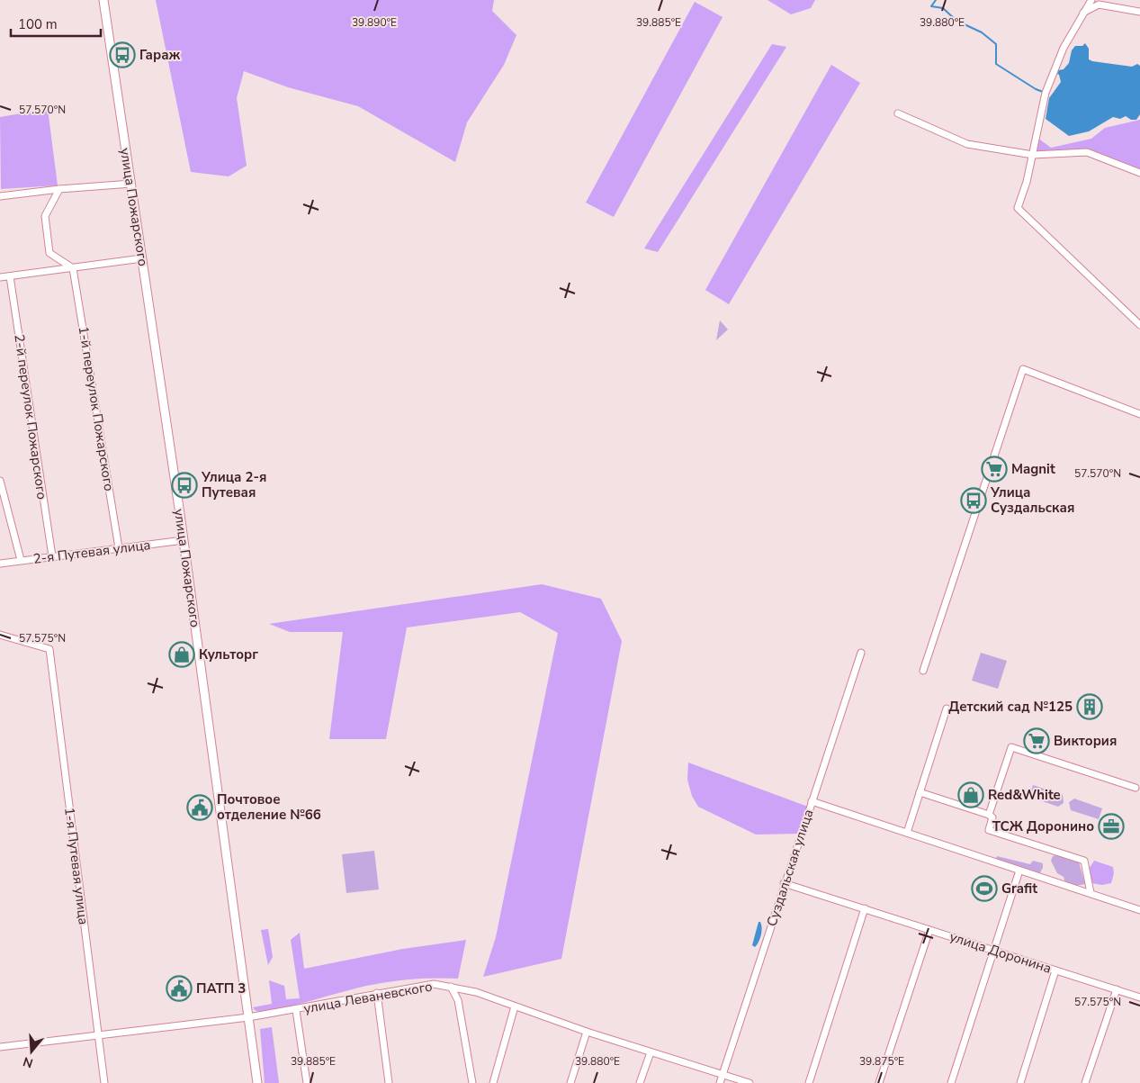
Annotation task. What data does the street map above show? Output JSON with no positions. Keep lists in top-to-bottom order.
{
  "streets": {
    "street": [
      "улица Пожарского",
      "1-й переулок Пожарского",
      "2-й переулок Пожарского",
      "2-я Путевая улица",
      "1-я Путевая улица",
      "Суздальская улица",
      "улица Доронина",
      "улица Леваневского"
    ]
  },
  "crossings": [
    ["улица Пожарского", "2-я Путевая улица"],
    ["улица Пожарского", "улица Леваневского"],
    ["1-й переулок Пожарского", "2-я Путевая улица"],
    ["2-й переулок Пожарского", "2-я Путевая улица"],
    ["1-я Путевая улица", "улица Леваневского"],
    ["Суздальская улица", "улица Доронина"],
    ["Суздальская улица", "улица Леваневского"]
  ],
  "places": {
    "bus stop": ["Гараж", "Улица 2-я Путевая", "Улица Суздальская"],
    "supermarket": ["Magnit", "Виктория"],
    "shop": ["Культорг", "Red&White"],
    "building": ["Детский сад №125"],
    "public building": ["Почтовое отделение №66", "ПАТП 3"],
    "office": ["ТСЖ Доронино"],
    "sports": ["Grafit"]
  },
  "scale_bar": "100 m",
  "north": "bottom",
  "coordinates": [
    "39.890°E",
    "39.885°E",
    "39.880°E",
    "57.570°N",
    "57.575°N",
    "39.875°E"
  ]
}
